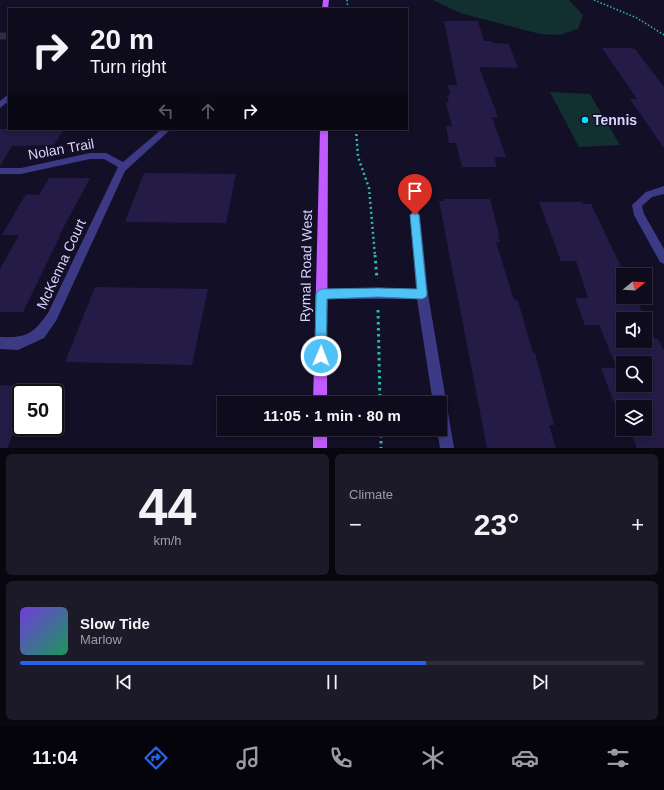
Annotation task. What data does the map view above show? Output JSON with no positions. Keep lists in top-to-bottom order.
{
  "streets": {
    "main road": ["Rymal Road West"],
    "street": ["Nolan Trail", "McKenna Court"]
  },
  "crossings": [
    ["Nolan Trail", "McKenna Court"]
  ],
  "places": ["Tennis"],
  "north": "right",
  "page": {
    "turn": ["20 m", "Turn right"],
    "limit": "50",
    "trip": "11:05 · 1 min · 80 m",
    "tile": [
      ["44", "km/h"],
      "Climate"
    ],
    "heat": ["−", "23°", "+"],
    "song": ["Slow Tide", "Marlow"],
    "tabs": "11:04"
  }
}
